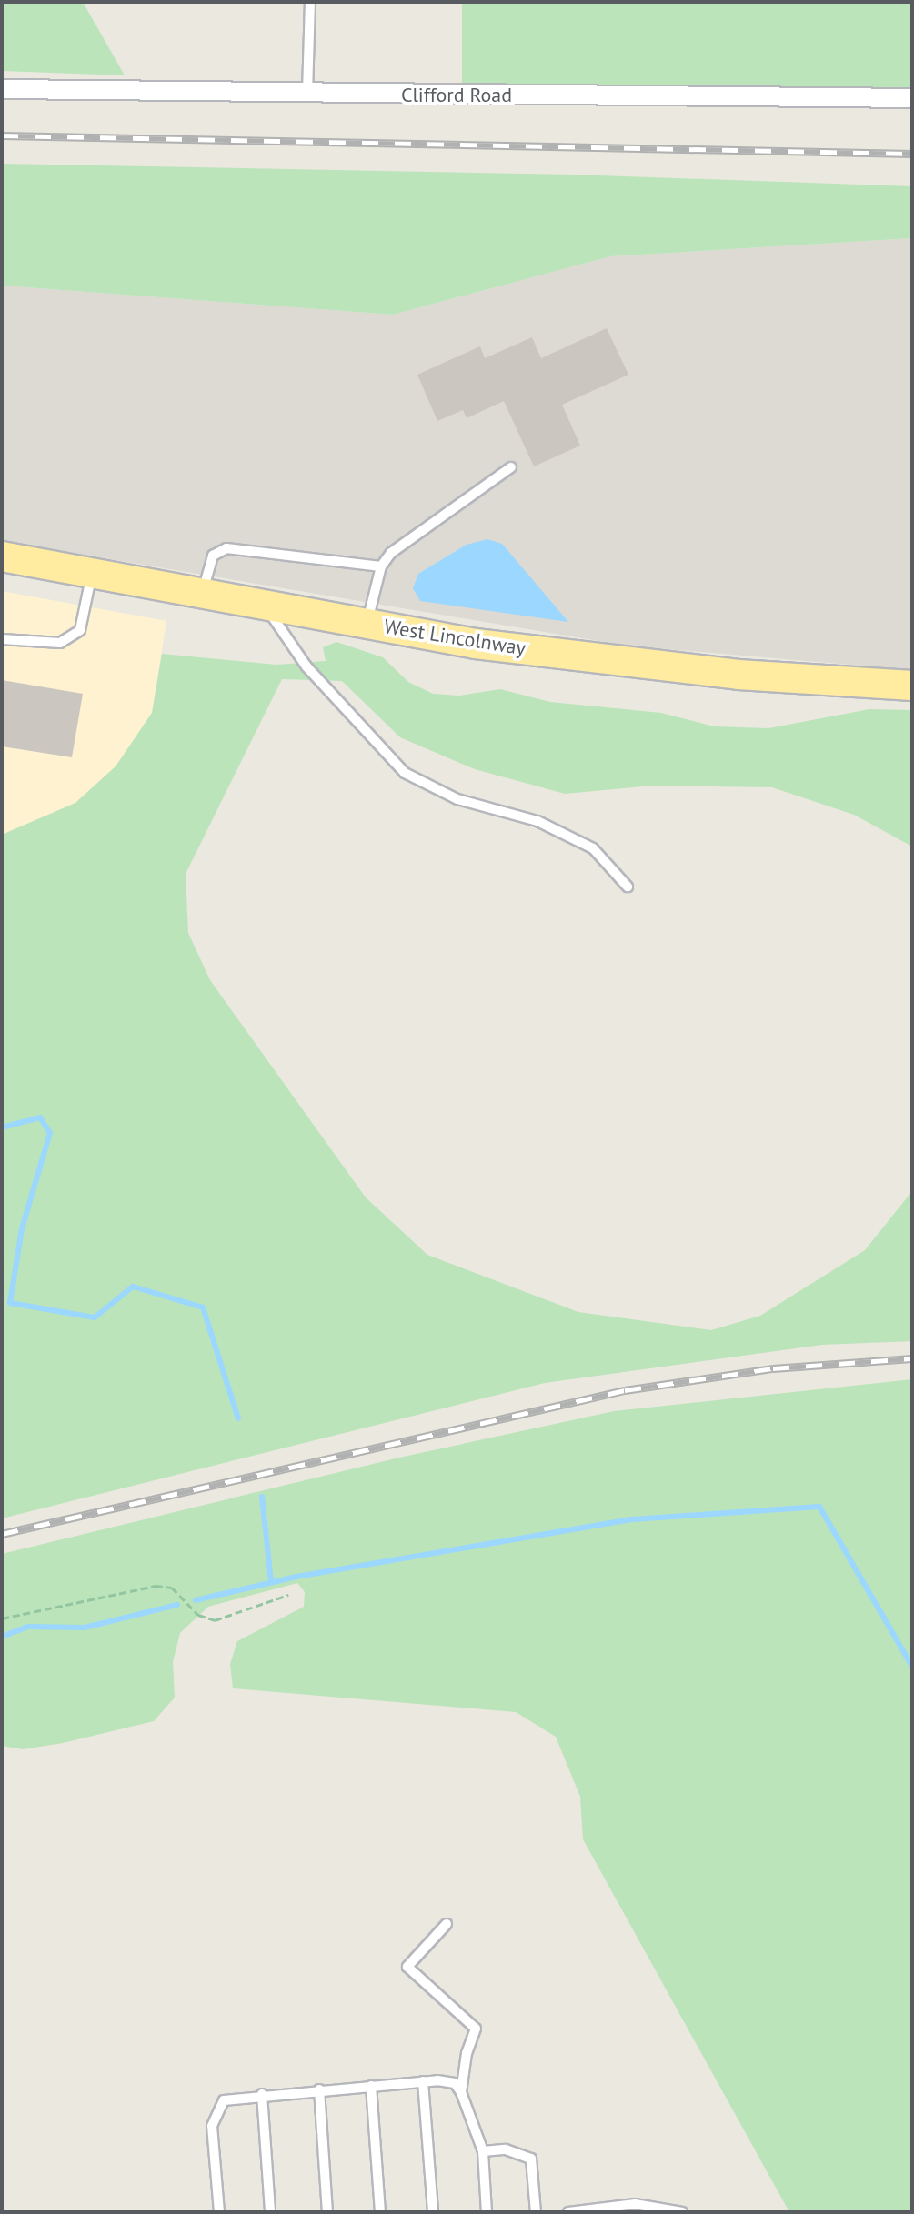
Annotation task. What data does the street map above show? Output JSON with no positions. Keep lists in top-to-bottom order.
{
  "streets": {
    "main road": ["West Lincolnway"],
    "street": ["Clifford Road"]
  }
}
